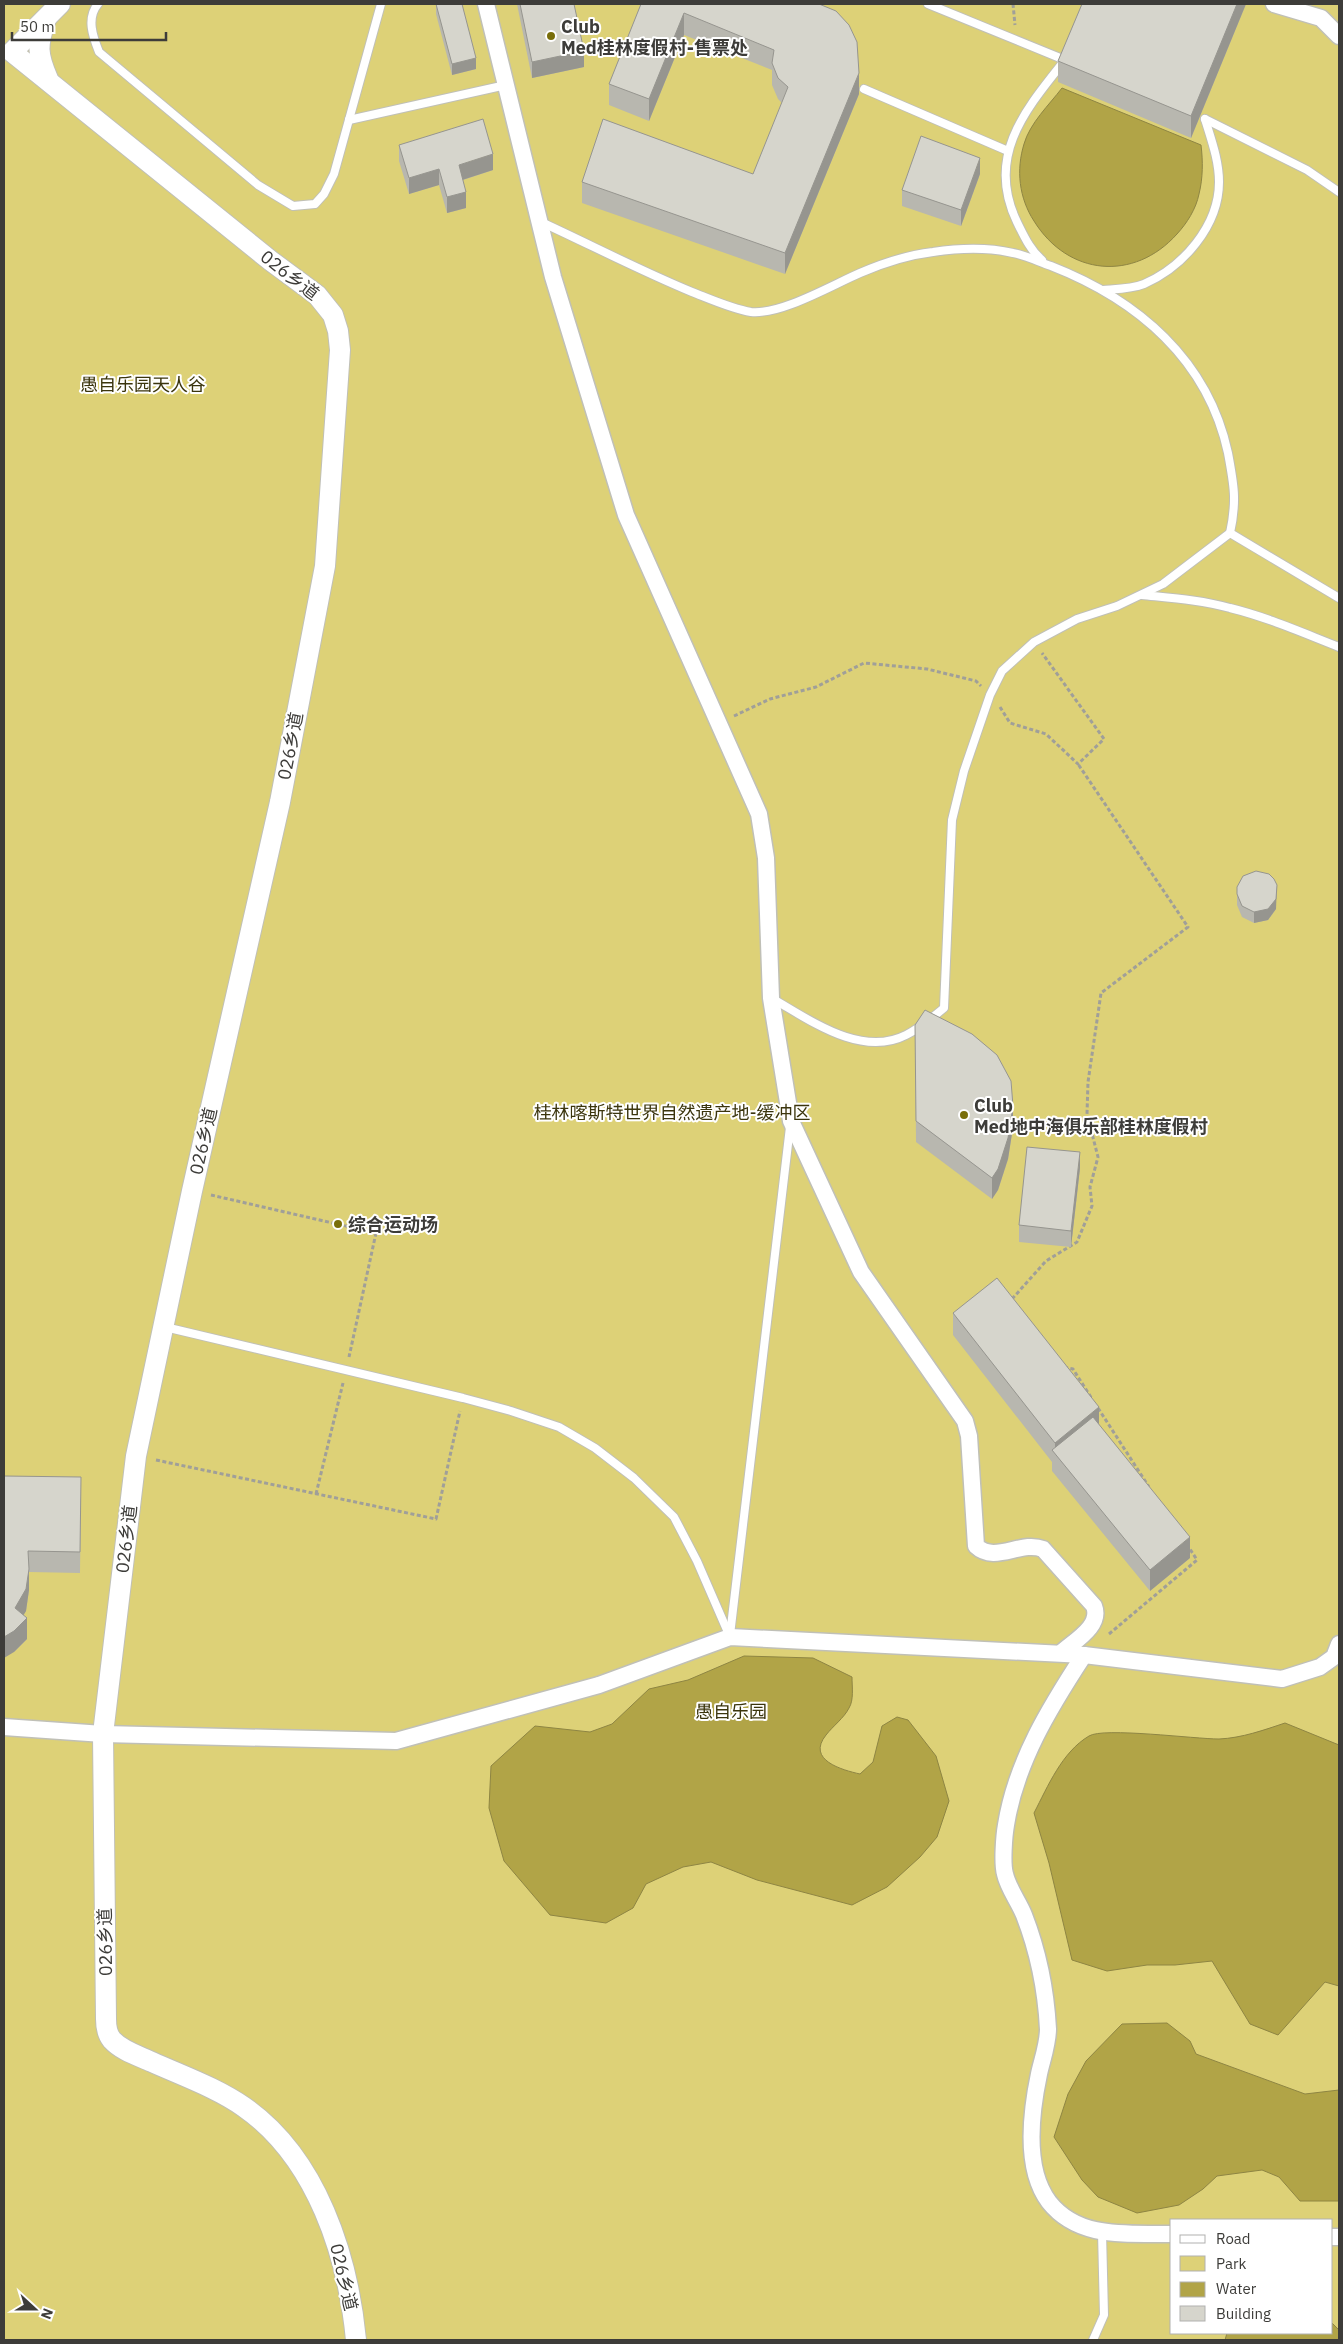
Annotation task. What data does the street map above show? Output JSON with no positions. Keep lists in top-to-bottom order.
{
  "streets": {
    "street": ["026乡道"]
  },
  "parks": ["愚自乐园天人谷", "桂林喀斯特世界自然遗产地-缓冲区", "愚自乐园"],
  "places": ["Club Med桂林度假村-售票处", "Club Med地中海俱乐部桂林度假村", "综合运动场"],
  "legend": [
    "Road",
    "Park",
    "Water",
    "Building"
  ],
  "scale_bar": "50 m",
  "north": "right"
}
